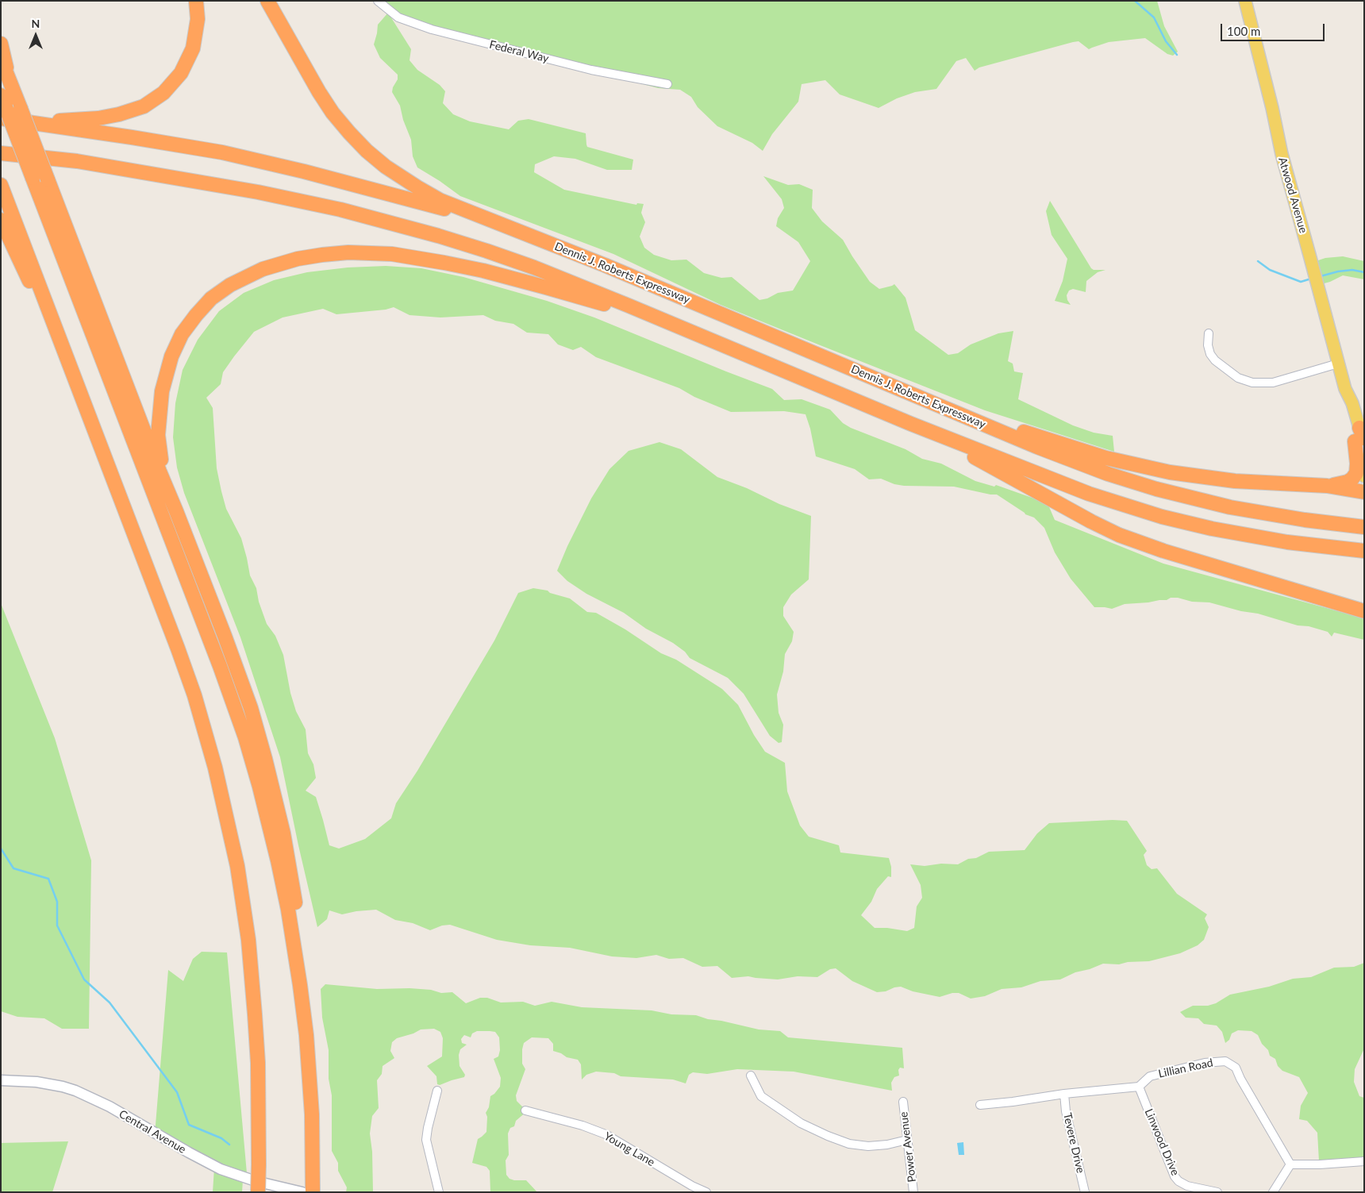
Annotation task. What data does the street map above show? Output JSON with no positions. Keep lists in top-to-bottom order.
{
  "streets": {
    "highway": ["Dennis J. Roberts Expressway"],
    "main road": ["Atwood Avenue"],
    "street": [
      "Federal Way",
      "Lillian Road",
      "Central Avenue",
      "Linwood Drive",
      "Tevere Drive",
      "Power Avenue",
      "Young Lane"
    ]
  },
  "crossings": [
    ["Lillian Road", "Linwood Drive"]
  ],
  "scale_bar": "100 m",
  "north": "top"
}
